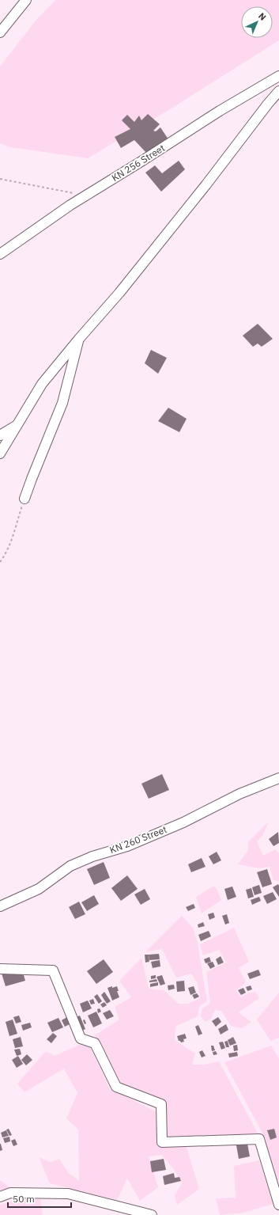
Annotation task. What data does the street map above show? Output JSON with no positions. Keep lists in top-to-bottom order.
{
  "streets": {
    "street": ["KN 256 Street", "KN 260 Street"]
  },
  "scale_bar": "50 m",
  "north": "top right"
}
